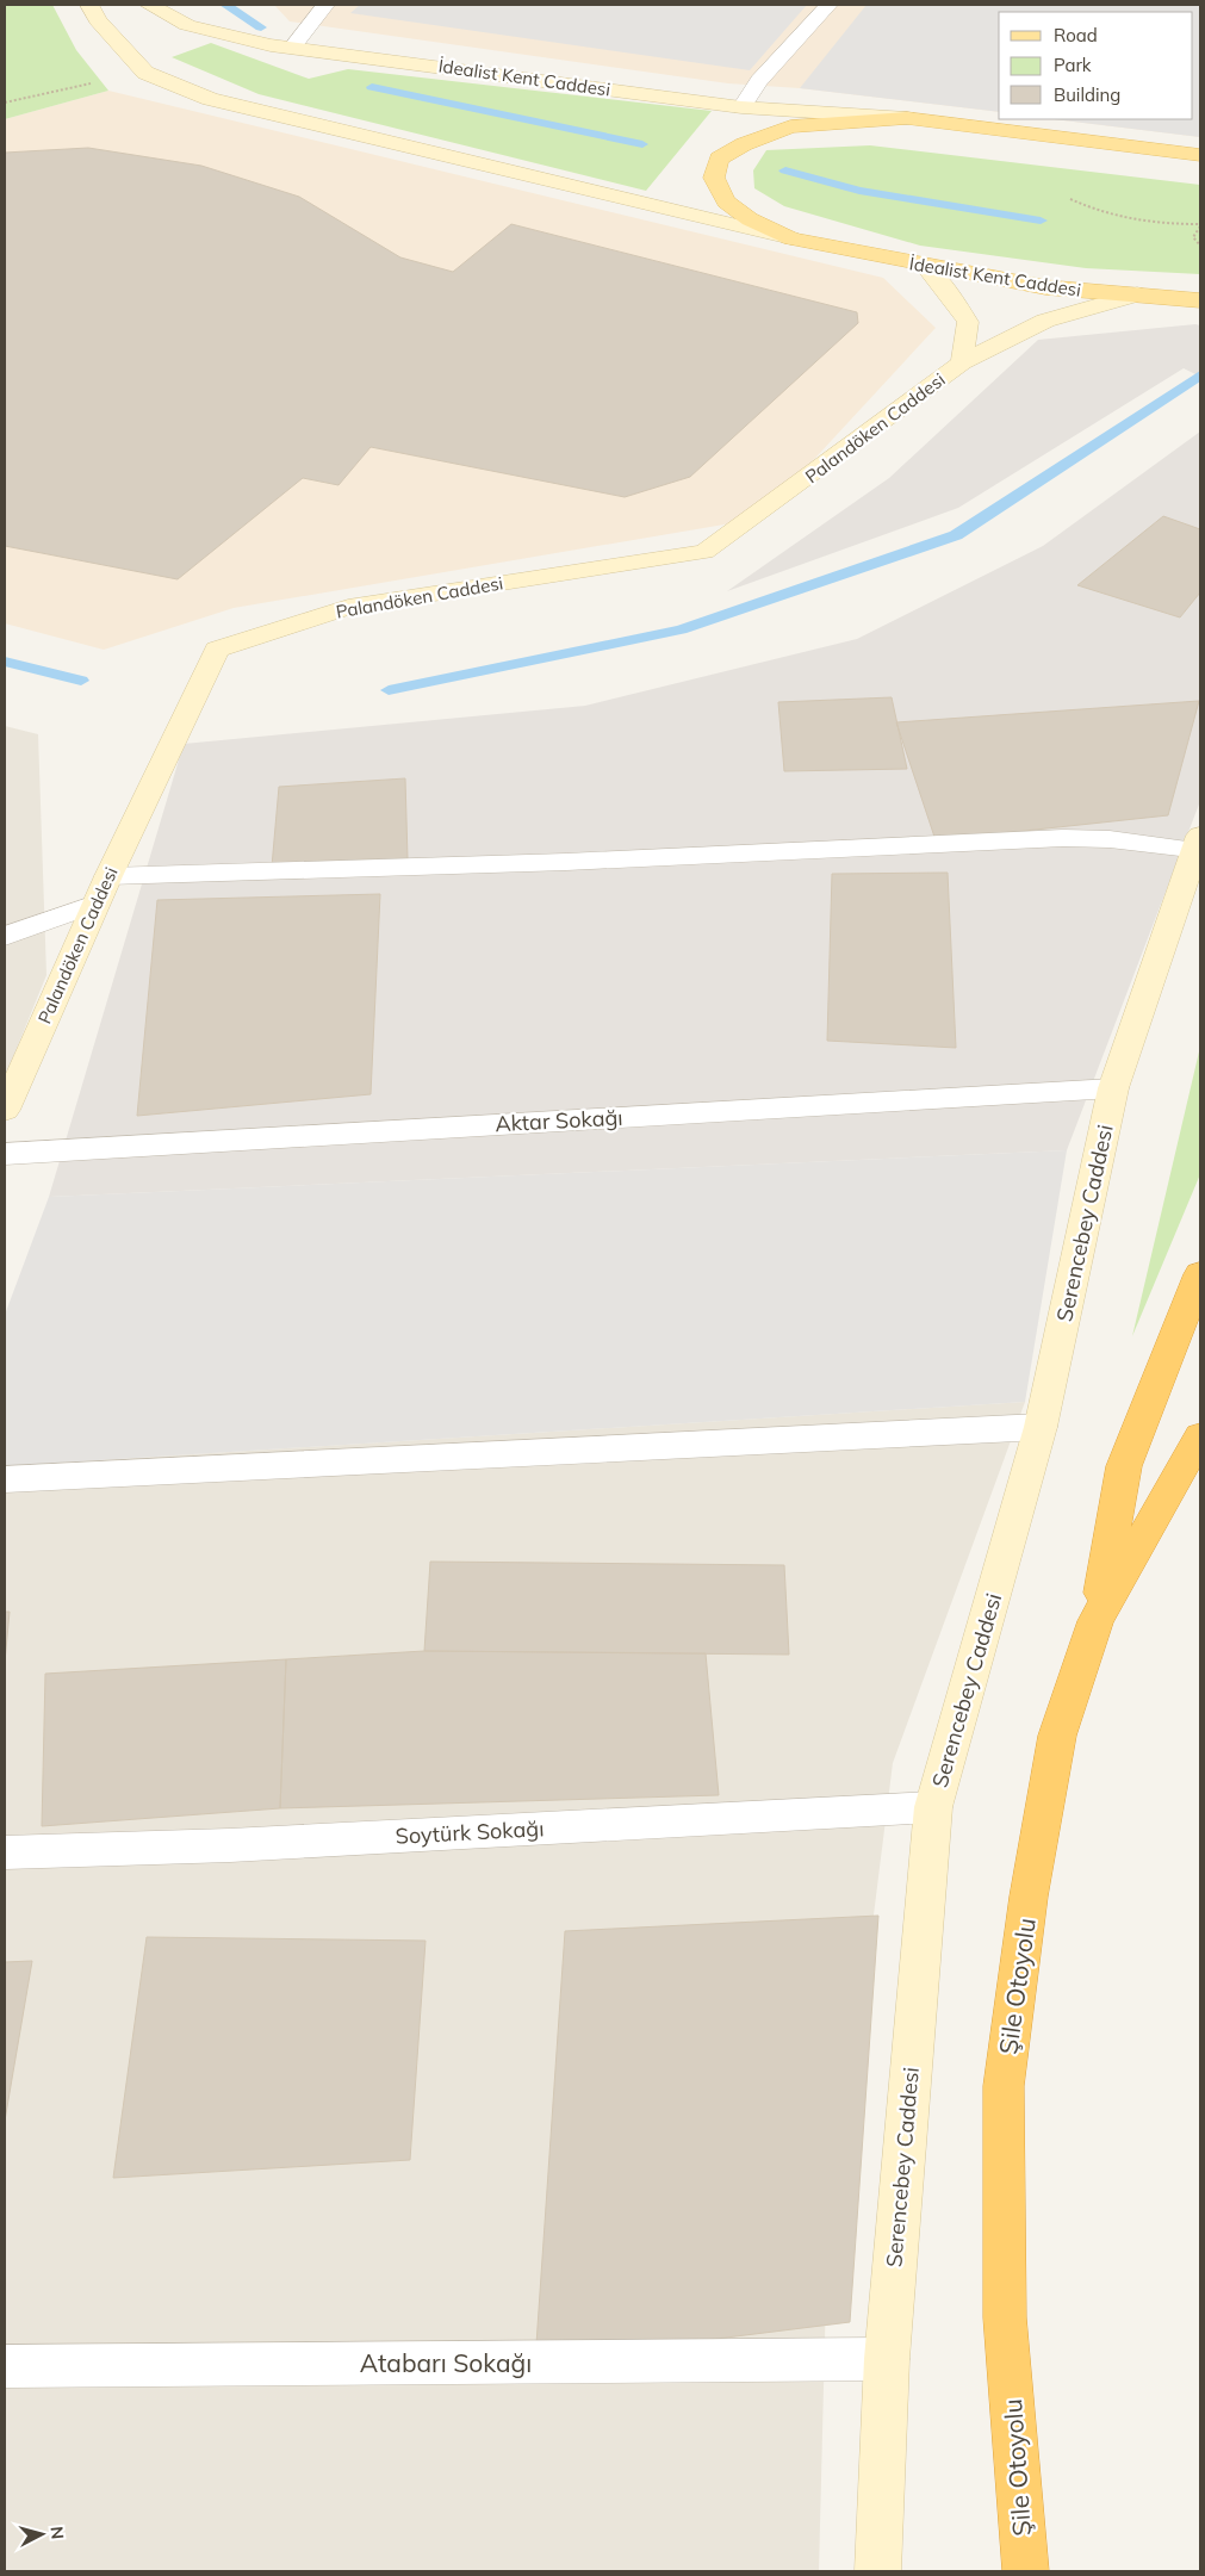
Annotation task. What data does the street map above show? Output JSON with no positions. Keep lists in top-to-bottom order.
{
  "streets": {
    "highway": ["Şile Otoyolu"],
    "main road": ["İdealist Kent Caddesi"],
    "street": [
      "Palandöken Caddesi",
      "Aktar Sokağı",
      "Serencebey Caddesi",
      "Soytürk Sokağı",
      "Atabarı Sokağı"
    ]
  },
  "crossings": [
    ["İdealist Kent Caddesi", "Palandöken Caddesi"],
    ["Aktar Sokağı", "Serencebey Caddesi"],
    ["Serencebey Caddesi", "Soytürk Sokağı"],
    ["Serencebey Caddesi", "Atabarı Sokağı"]
  ],
  "legend": ["Road", "Park", "Building"],
  "north": "right"
}
